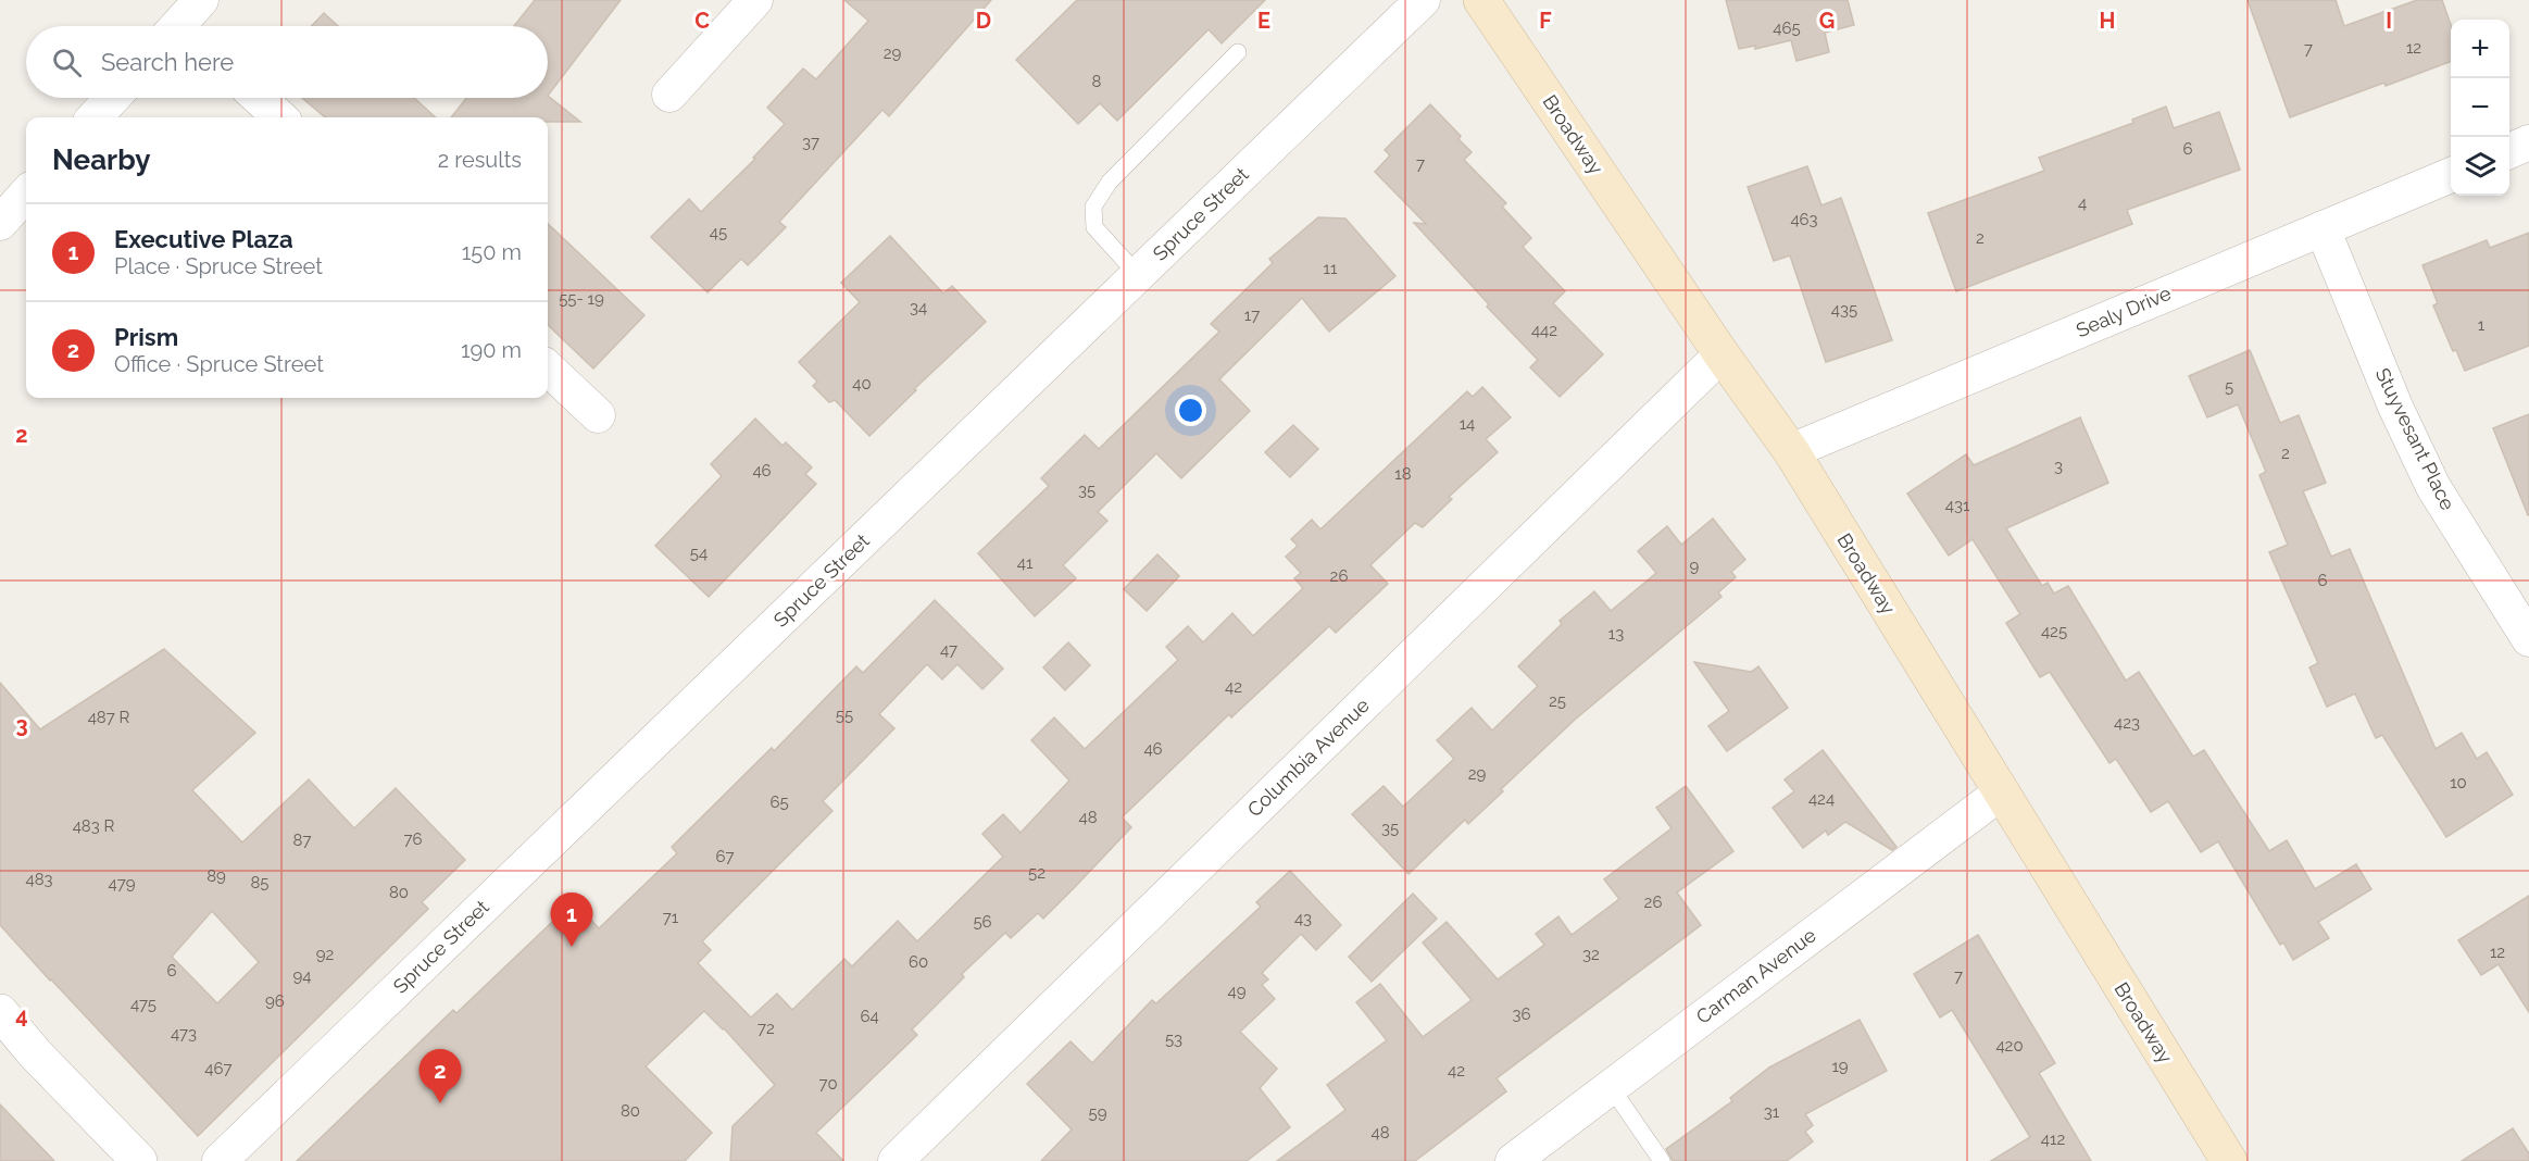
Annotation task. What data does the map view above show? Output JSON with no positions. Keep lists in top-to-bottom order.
{
  "streets": {
    "main road": ["Broadway"],
    "street": [
      "Spruce Street",
      "Sealy Drive",
      "Stuyvesant Place",
      "Columbia Avenue",
      "Carman Avenue"
    ]
  },
  "crossings": [
    ["Broadway", "Sealy Drive"],
    ["Broadway", "Columbia Avenue"],
    ["Broadway", "Carman Avenue"],
    ["Sealy Drive", "Stuyvesant Place"]
  ],
  "house_numbers": [
    "465",
    "12",
    "7",
    "29",
    "8",
    "37",
    "6",
    "7",
    "4",
    "463",
    "45",
    "2",
    "11",
    "55- 19",
    "34",
    "435",
    "17",
    "1",
    "442",
    "40",
    "5",
    "14",
    "2",
    "3",
    "46",
    "18",
    "35",
    "431",
    "54",
    "41",
    "9",
    "26",
    "6",
    "425",
    "13",
    "47",
    "42",
    "25",
    "55",
    "487 R",
    "423",
    "46",
    "29",
    "10",
    "424",
    "65",
    "48",
    "483 R",
    "35",
    "76",
    "87",
    "67",
    "52",
    "89",
    "483",
    "85",
    "479",
    "80",
    "26",
    "71",
    "43",
    "56",
    "12",
    "92",
    "32",
    "60",
    "6",
    "94",
    "7",
    "49",
    "96",
    "475",
    "36",
    "64",
    "72",
    "473",
    "53",
    "420",
    "19",
    "467",
    "42",
    "70",
    "80",
    "31",
    "59",
    "48",
    "412"
  ],
  "page": {
    "map_buttons": ["+", "−"],
    "search": "Search here",
    "heading": ["Nearby", "2 results"],
    "list": [
      {
        "mark": "1",
        "name": "Executive Plaza",
        "note": "Place · Spruce Street",
        "value": "150 m"
      },
      {
        "mark": "2",
        "name": "Prism",
        "note": "Office · Spruce Street",
        "value": "190 m"
      }
    ],
    "pins": ["1", "2"]
  },
  "grid": {
    "columns": [
      "C",
      "D",
      "E",
      "F",
      "G",
      "H",
      "I"
    ],
    "rows": ["2", "3", "4"]
  }
}
